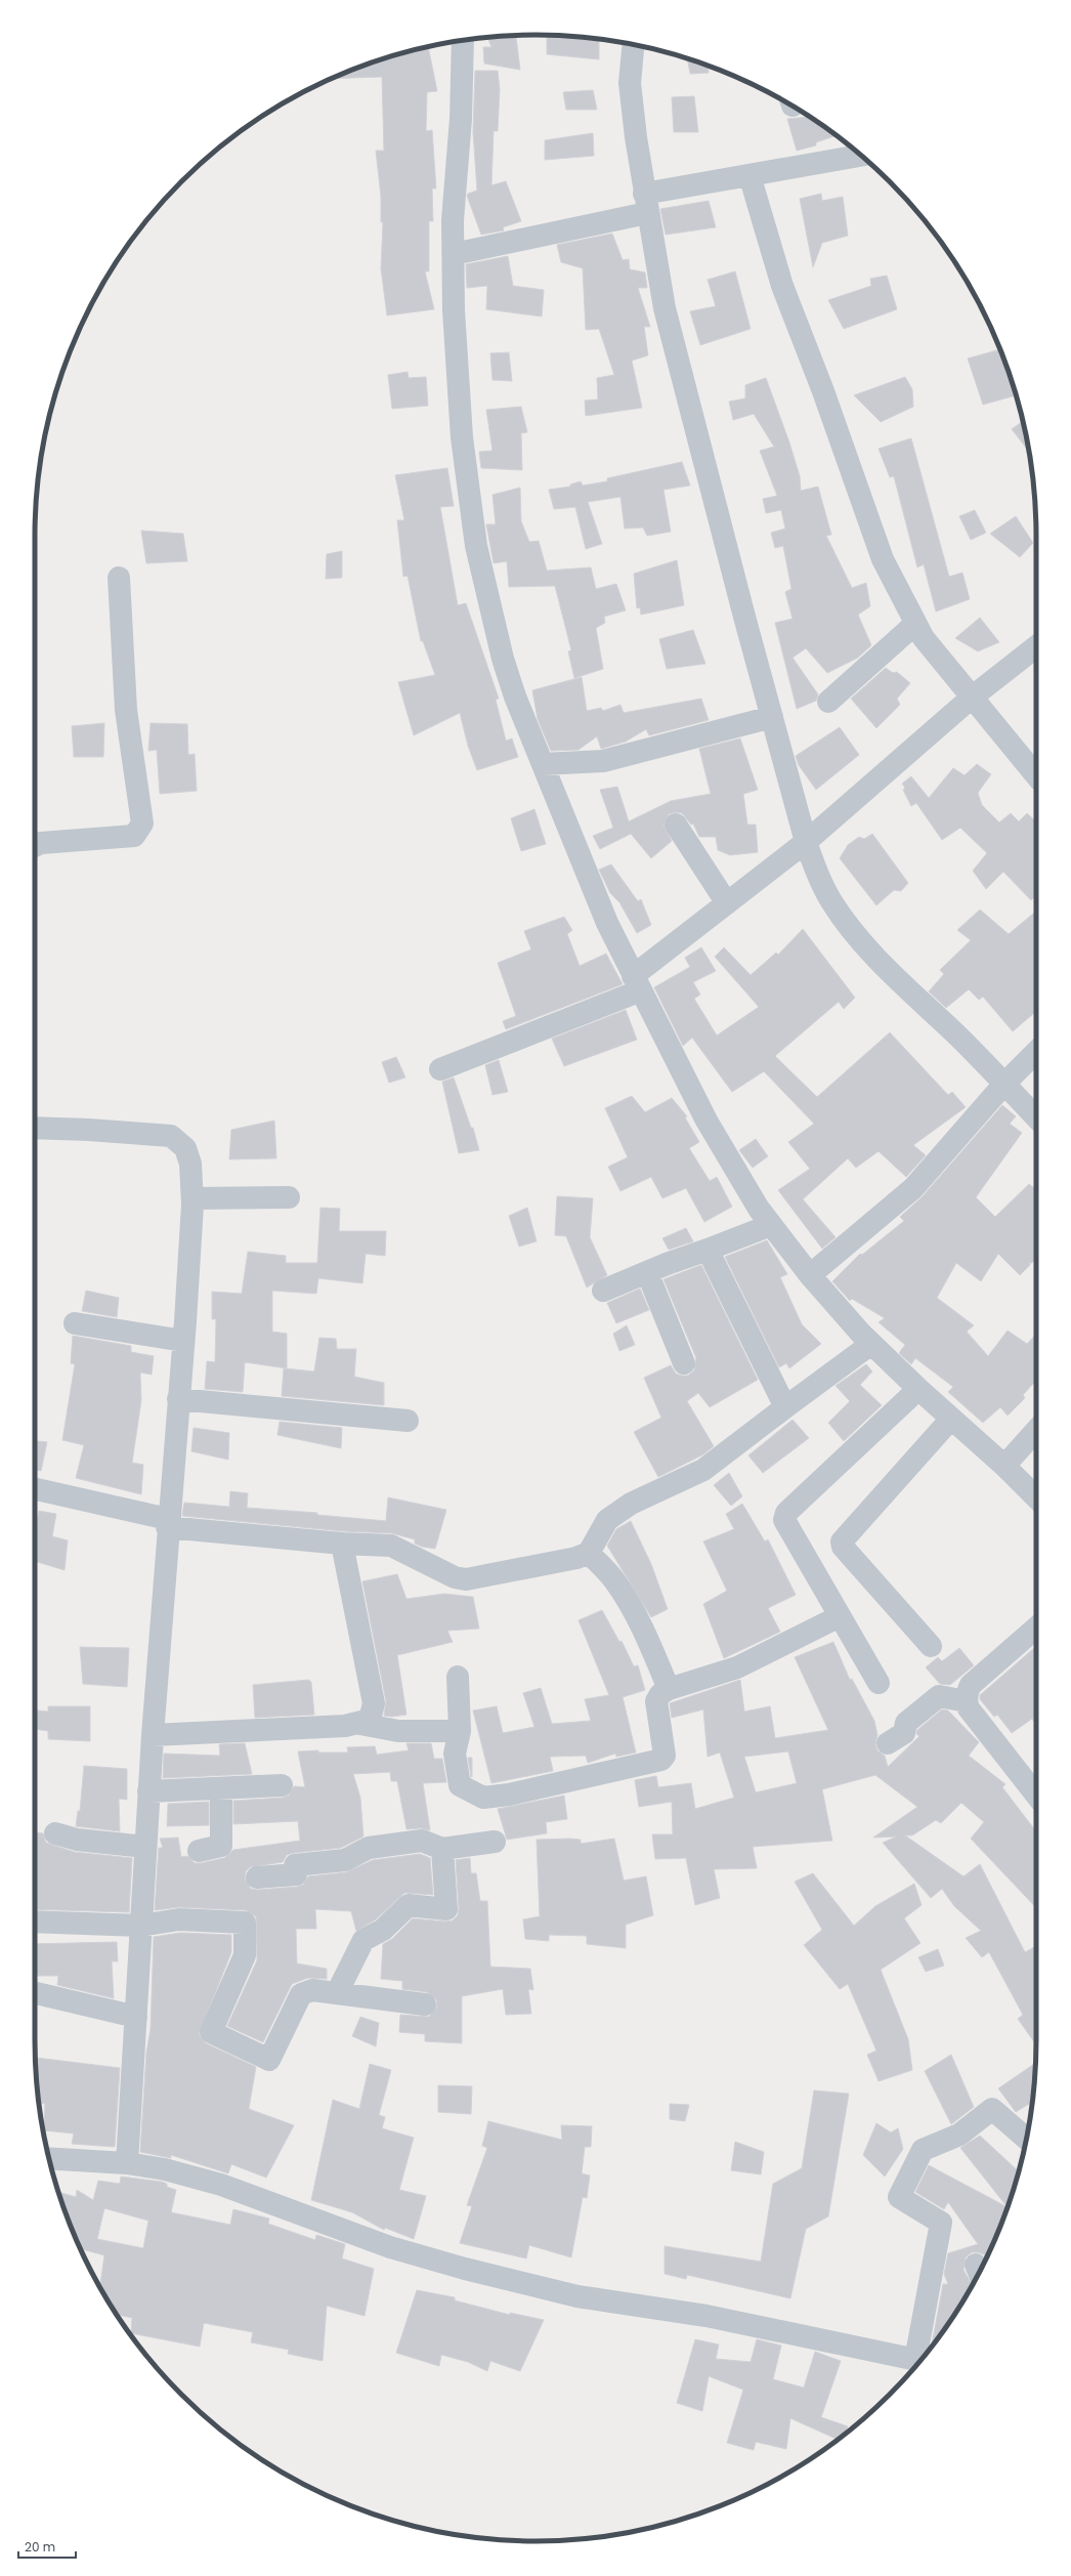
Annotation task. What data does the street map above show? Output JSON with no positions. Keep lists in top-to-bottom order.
{
  "scale_bar": "20 m"
}
